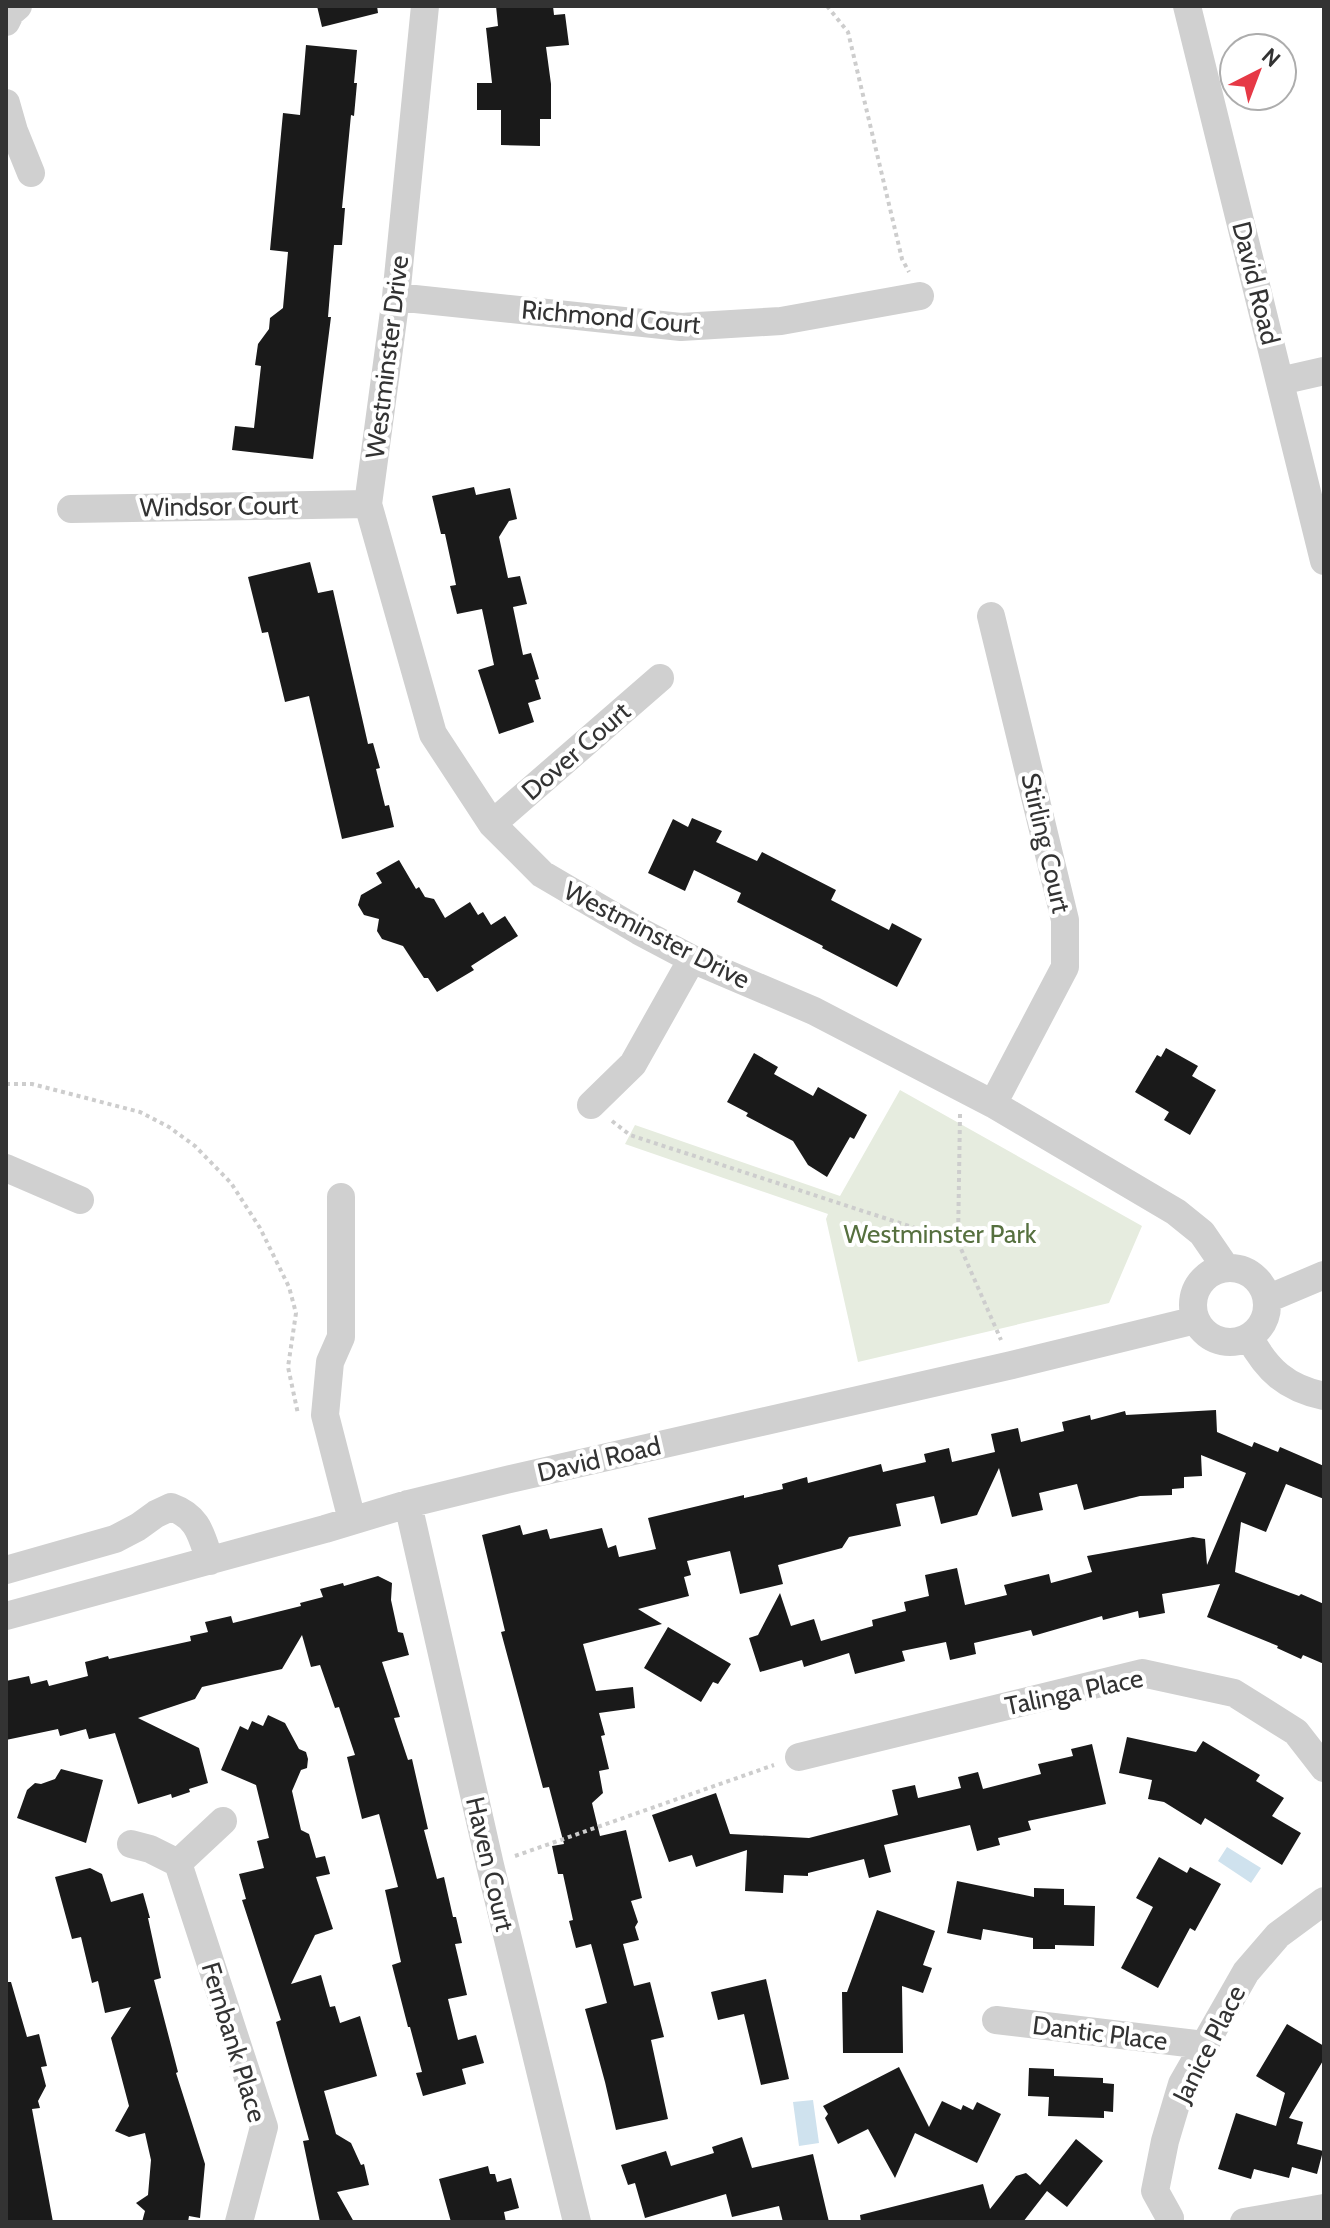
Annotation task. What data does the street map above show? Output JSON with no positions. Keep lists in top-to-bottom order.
{
  "streets": {
    "street": [
      "David Road",
      "Richmond Court",
      "Westminster Drive",
      "Windsor Court",
      "Dover Court",
      "Stirling Court",
      "Talinga Place",
      "Haven Court",
      "Dantic Place",
      "Fernbank Place",
      "Janice Place"
    ]
  },
  "crossings": [
    ["David Road", "Westminster Drive"],
    ["David Road", "Haven Court"],
    ["Richmond Court", "Westminster Drive"],
    ["Westminster Drive", "Windsor Court"],
    ["Westminster Drive", "Dover Court"],
    ["Westminster Drive", "Stirling Court"],
    ["Dantic Place", "Janice Place"]
  ],
  "parks": ["Westminster Park"],
  "north": "top right"
}
